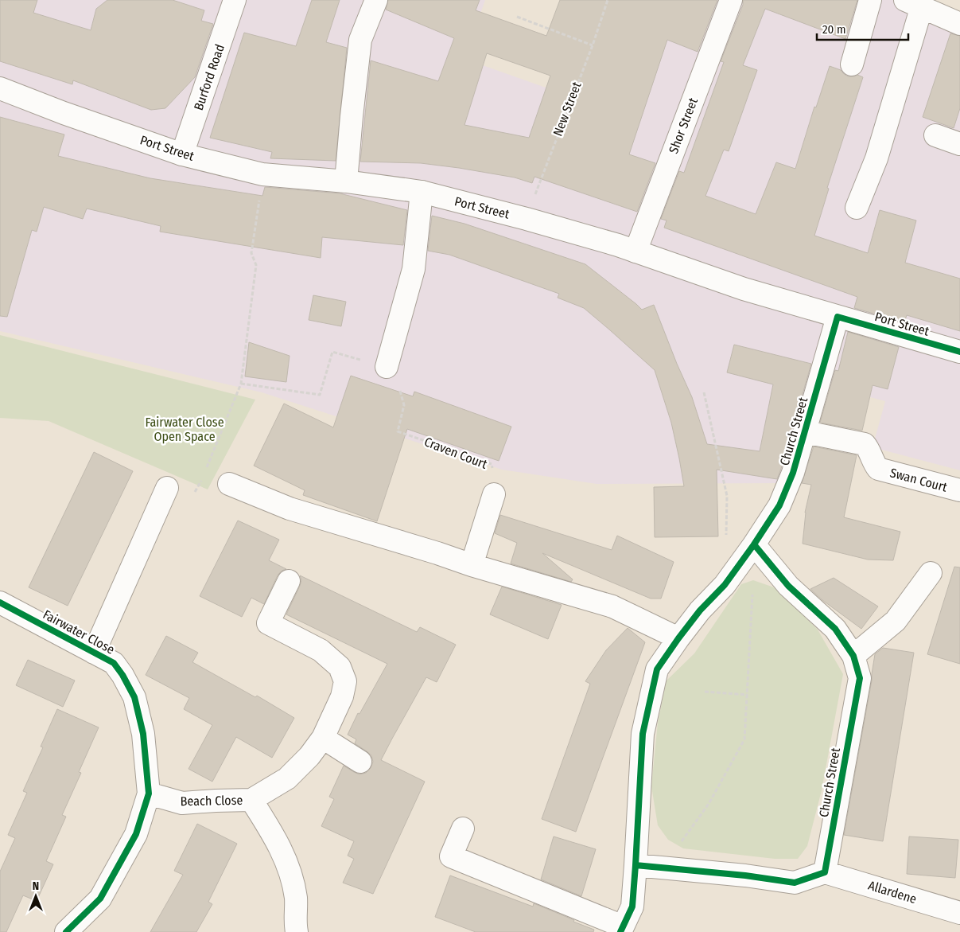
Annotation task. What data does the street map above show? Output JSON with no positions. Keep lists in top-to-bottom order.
{
  "streets": {
    "street": [
      "Burford Road",
      "Shor Street",
      "Port Street",
      "Church Street",
      "Swan Court",
      "Fairwater Close",
      "Beach Close",
      "Allardene"
    ],
    "path": ["New Street", "Craven Court"]
  },
  "crossings": [
    ["Burford Road", "Port Street"],
    ["New Street", "Port Street"],
    ["Shor Street", "Port Street"],
    ["Port Street", "Church Street"],
    ["Church Street", "Swan Court"],
    ["Church Street", "Allardene"],
    ["Fairwater Close", "Beach Close"]
  ],
  "parks": ["Fairwater Close Open Space"],
  "scale_bar": "20 m",
  "north": "top"
}
